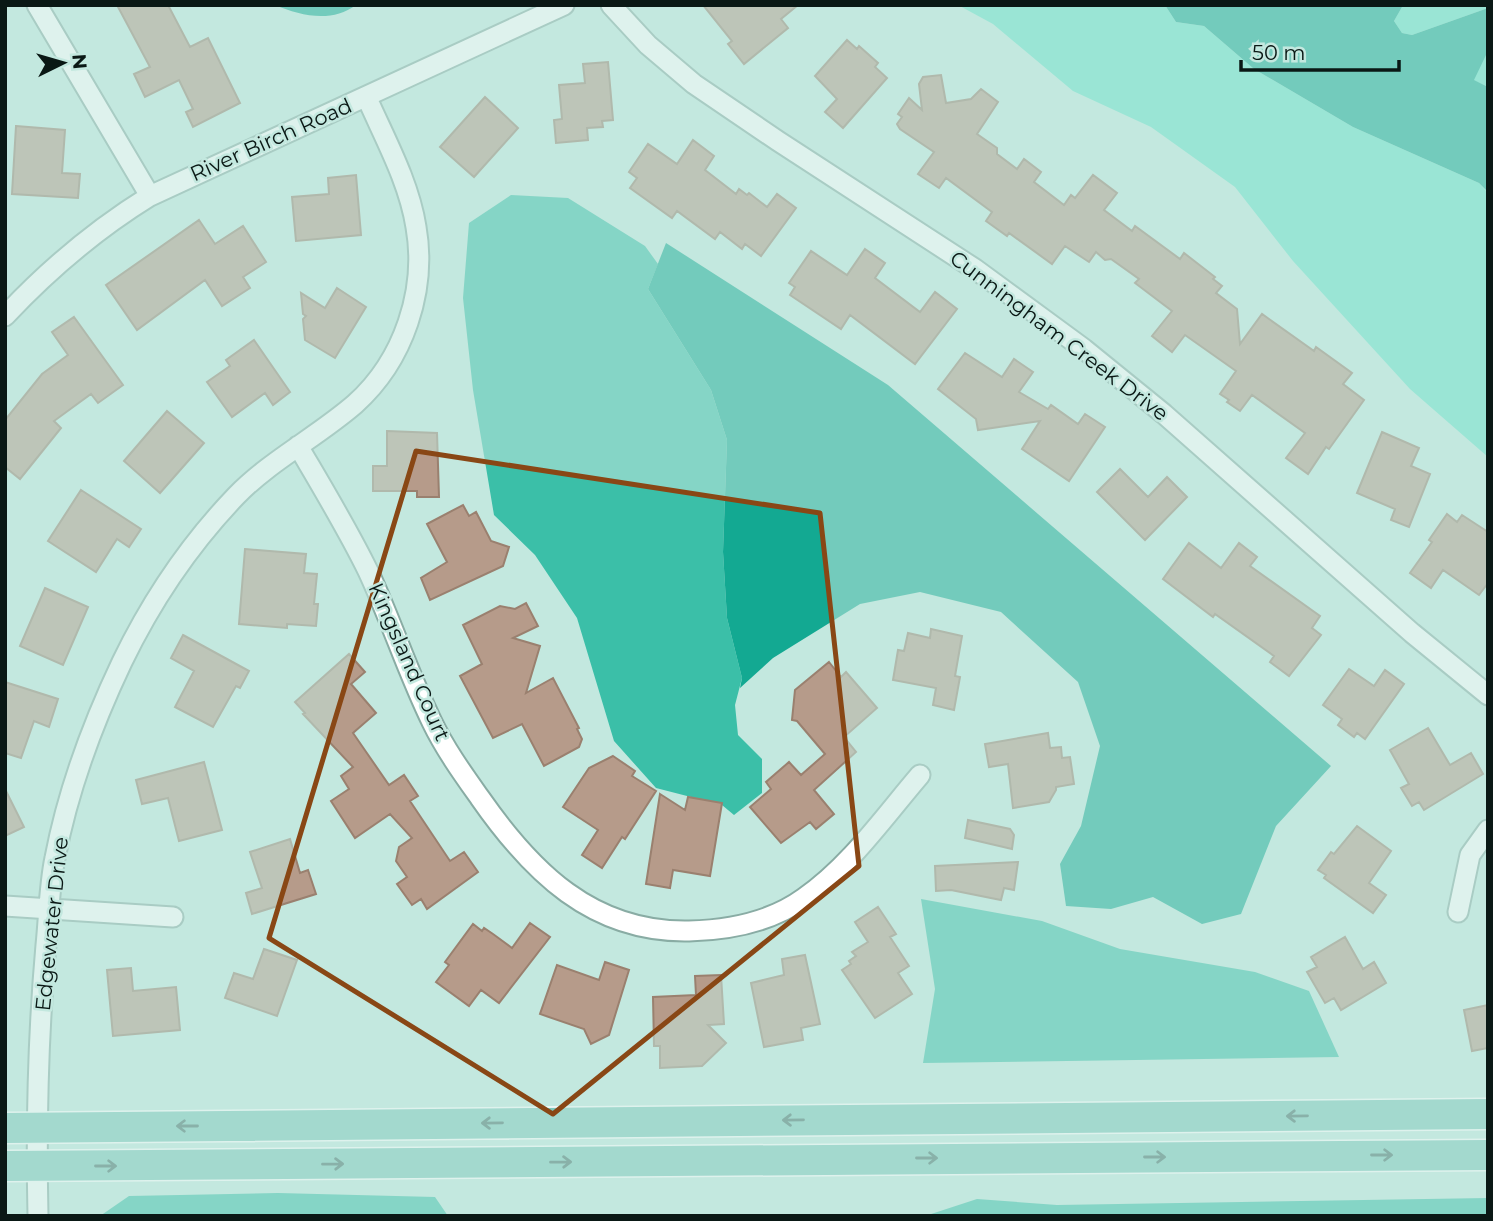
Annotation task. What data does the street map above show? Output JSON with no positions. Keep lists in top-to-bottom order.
{
  "streets": {
    "street": [
      "River Birch Road",
      "Cunningham Creek Drive",
      "Kingsland Court",
      "Edgewater Drive"
    ]
  },
  "crossings": [
    ["River Birch Road", "Edgewater Drive"],
    ["Kingsland Court", "Edgewater Drive"]
  ],
  "scale_bar": "50 m",
  "north": "right"
}
